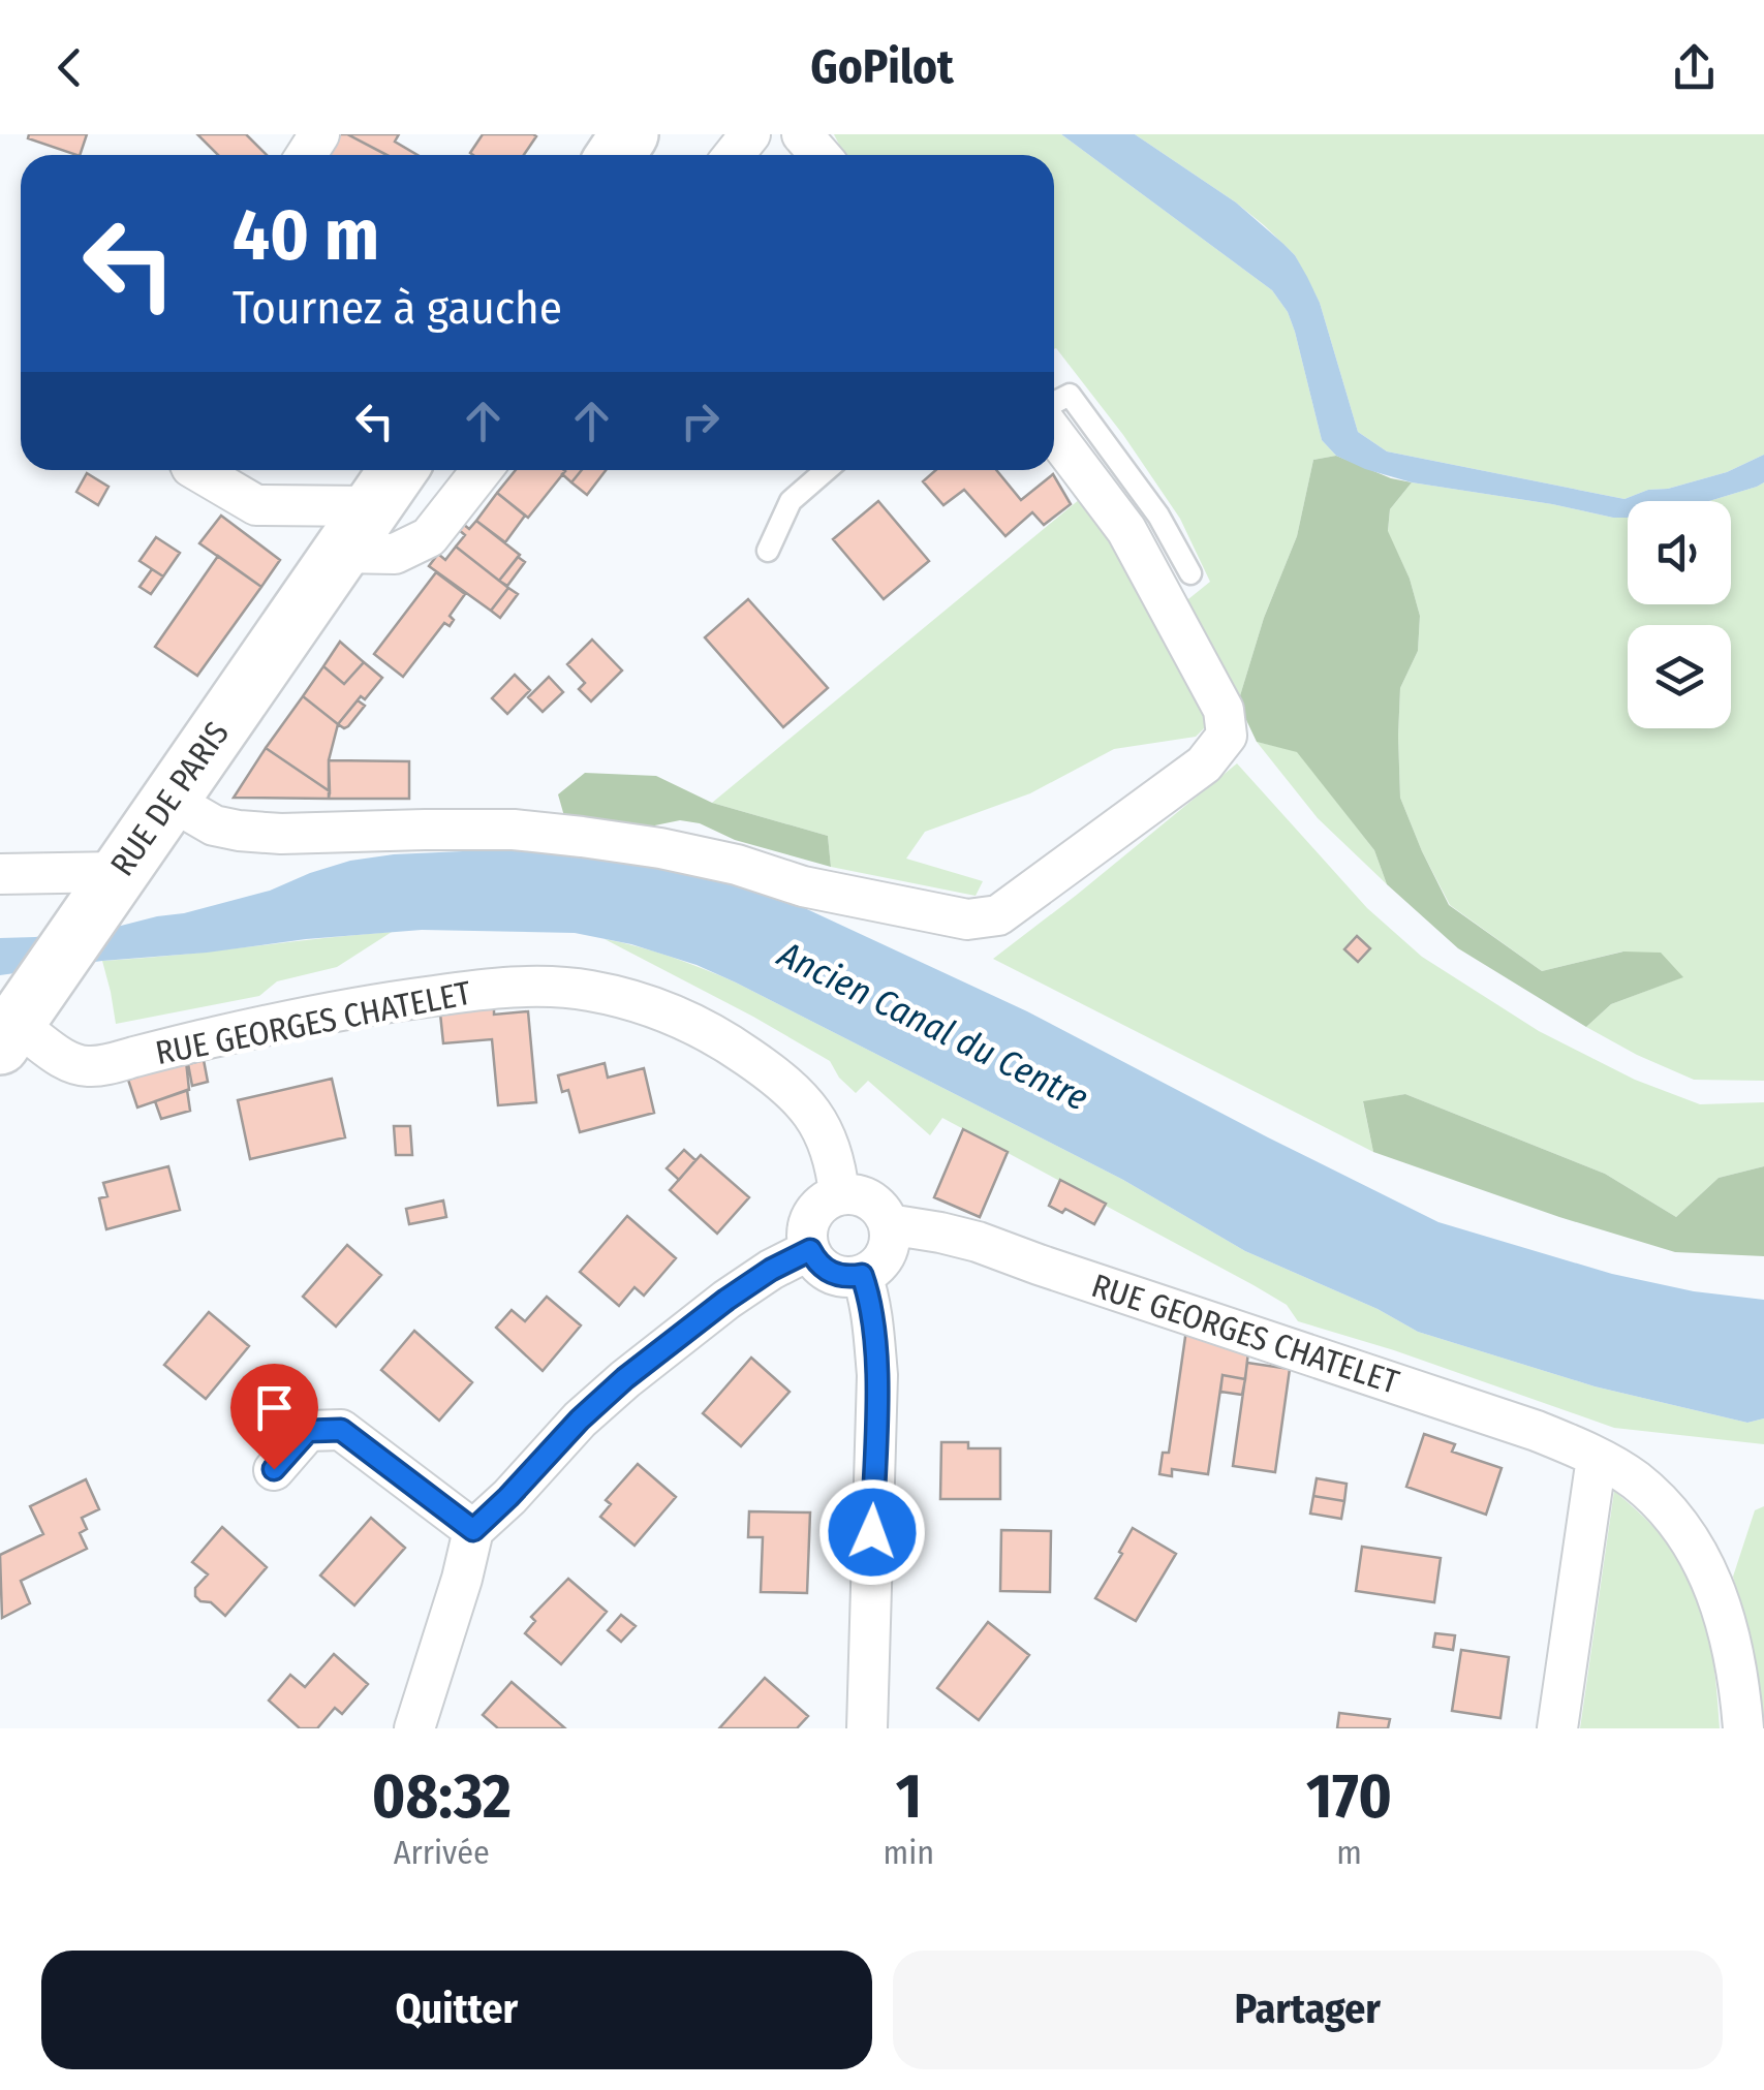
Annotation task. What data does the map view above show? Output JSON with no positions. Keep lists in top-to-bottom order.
{
  "streets": {
    "main road": ["RUE DE PARIS"],
    "street": ["RUE GEORGES CHATELET"]
  },
  "crossings": [
    ["RUE DE PARIS", "RUE GEORGES CHATELET"]
  ],
  "water": ["Ancien Canal du Centre"],
  "page": {
    "header": "GoPilot",
    "turn": ["40 m", "Tournez à gauche"],
    "eta": [
      "08:32",
      "Arrivée",
      "1",
      "min",
      "170",
      "m"
    ],
    "buttons": ["Quitter", "Partager"]
  }
}
